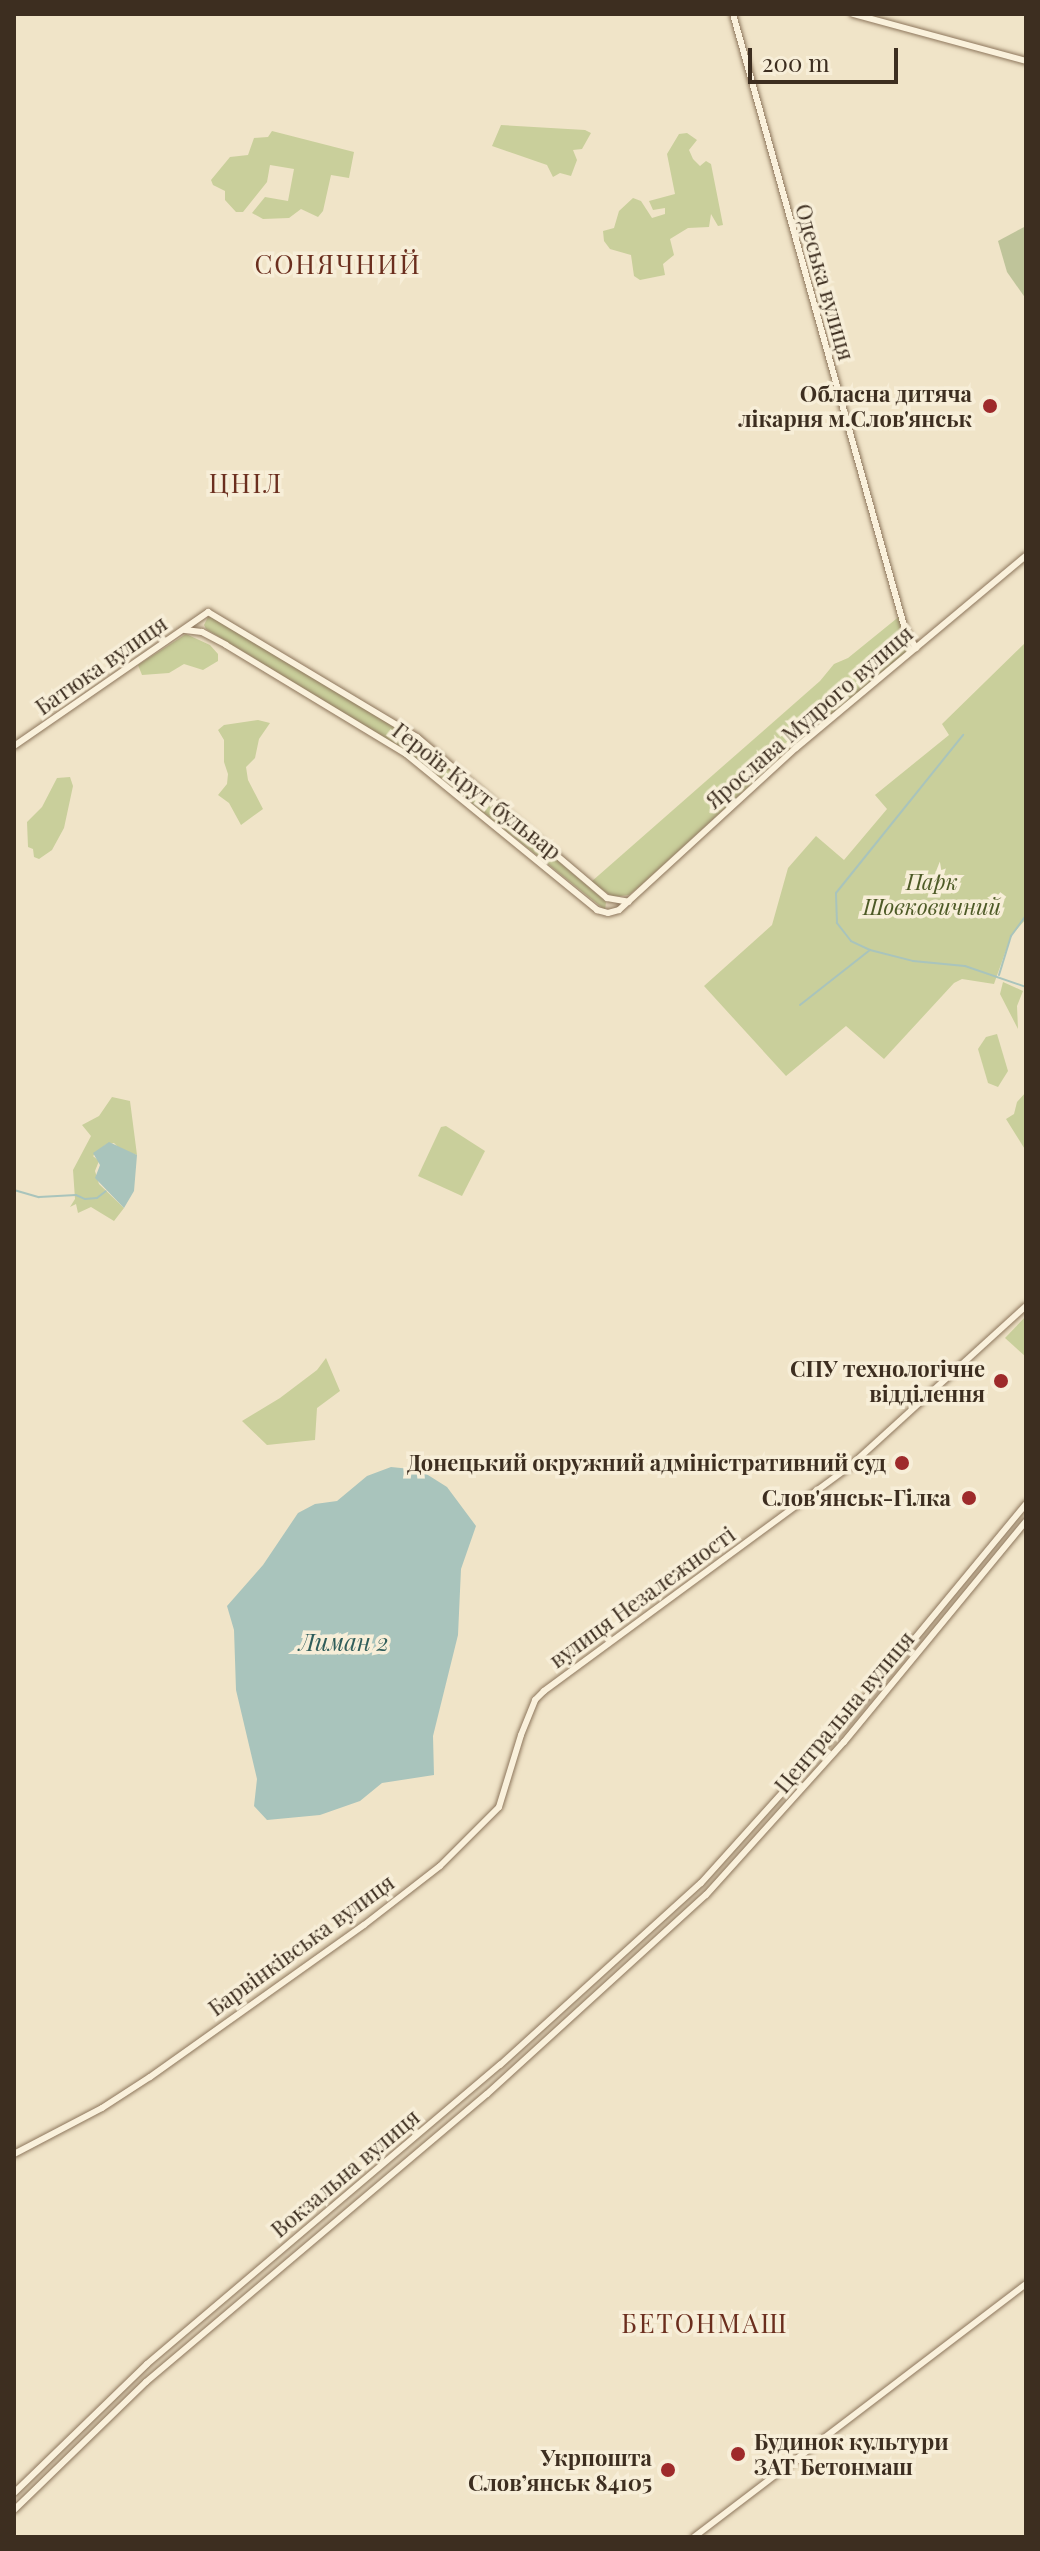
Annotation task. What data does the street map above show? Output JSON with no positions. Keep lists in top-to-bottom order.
{
  "streets": {
    "street": [
      "Одеська вулиця",
      "Батюка вулиця",
      "Ярослава Мудрого вулиця",
      "Героїв Крут бульвар",
      "вулиця Незалежності",
      "Центральна вулиця",
      "Барвінківська вулиця",
      "Вокзальна вулиця"
    ]
  },
  "crossings": [
    ["Одеська вулиця", "Ярослава Мудрого вулиця"],
    ["Батюка вулиця", "Героїв Крут бульвар"],
    ["Ярослава Мудрого вулиця", "Героїв Крут бульвар"],
    ["вулиця Незалежності", "Барвінківська вулиця"],
    ["Центральна вулиця", "Вокзальна вулиця"]
  ],
  "districts": ["СОНЯЧНИЙ", "ЦНІЛ", "БЕТОНМАШ"],
  "water": ["Лиман 2"],
  "parks": ["Парк Шовковичний"],
  "places": [
    "Обласна дитяча лікарня м.Слов'янськ",
    "СПУ технологічне відділення",
    "Донецький окружний адміністративний суд",
    "Слов'янськ-Гілка",
    "Будинок культури ЗАТ Бетонмаш",
    "Укрпошта Слов’янськ 84105"
  ],
  "scale_bar": "200 m"
}
